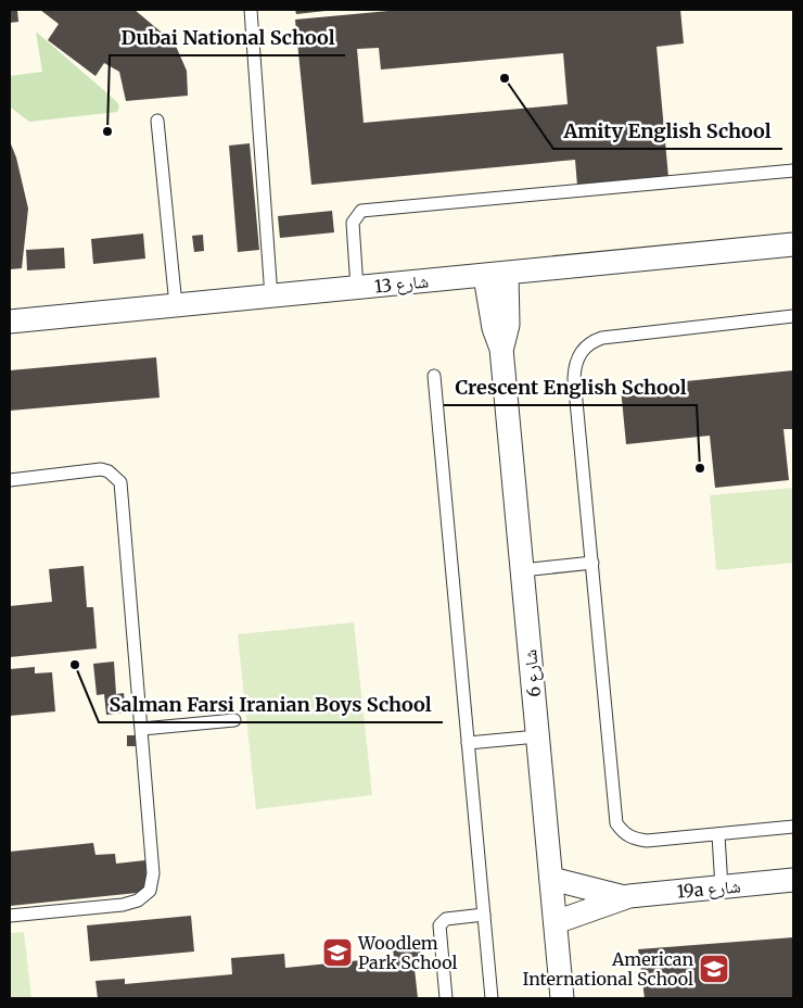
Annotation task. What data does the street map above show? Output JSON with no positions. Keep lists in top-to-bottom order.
{
  "streets": {
    "street": ["شارع 13", "شارع 6", "19a شارع"]
  },
  "crossings": [
    ["شارع 13", "شارع 6"],
    ["شارع 6", "19a شارع"]
  ],
  "places": {
    "other": [
      "Amity English School",
      "Dubai National School",
      "Crescent English School",
      "Salman Farsi Iranian Boys School"
    ],
    "school or university": ["Woodlem Park School", "American International School"]
  }
}
